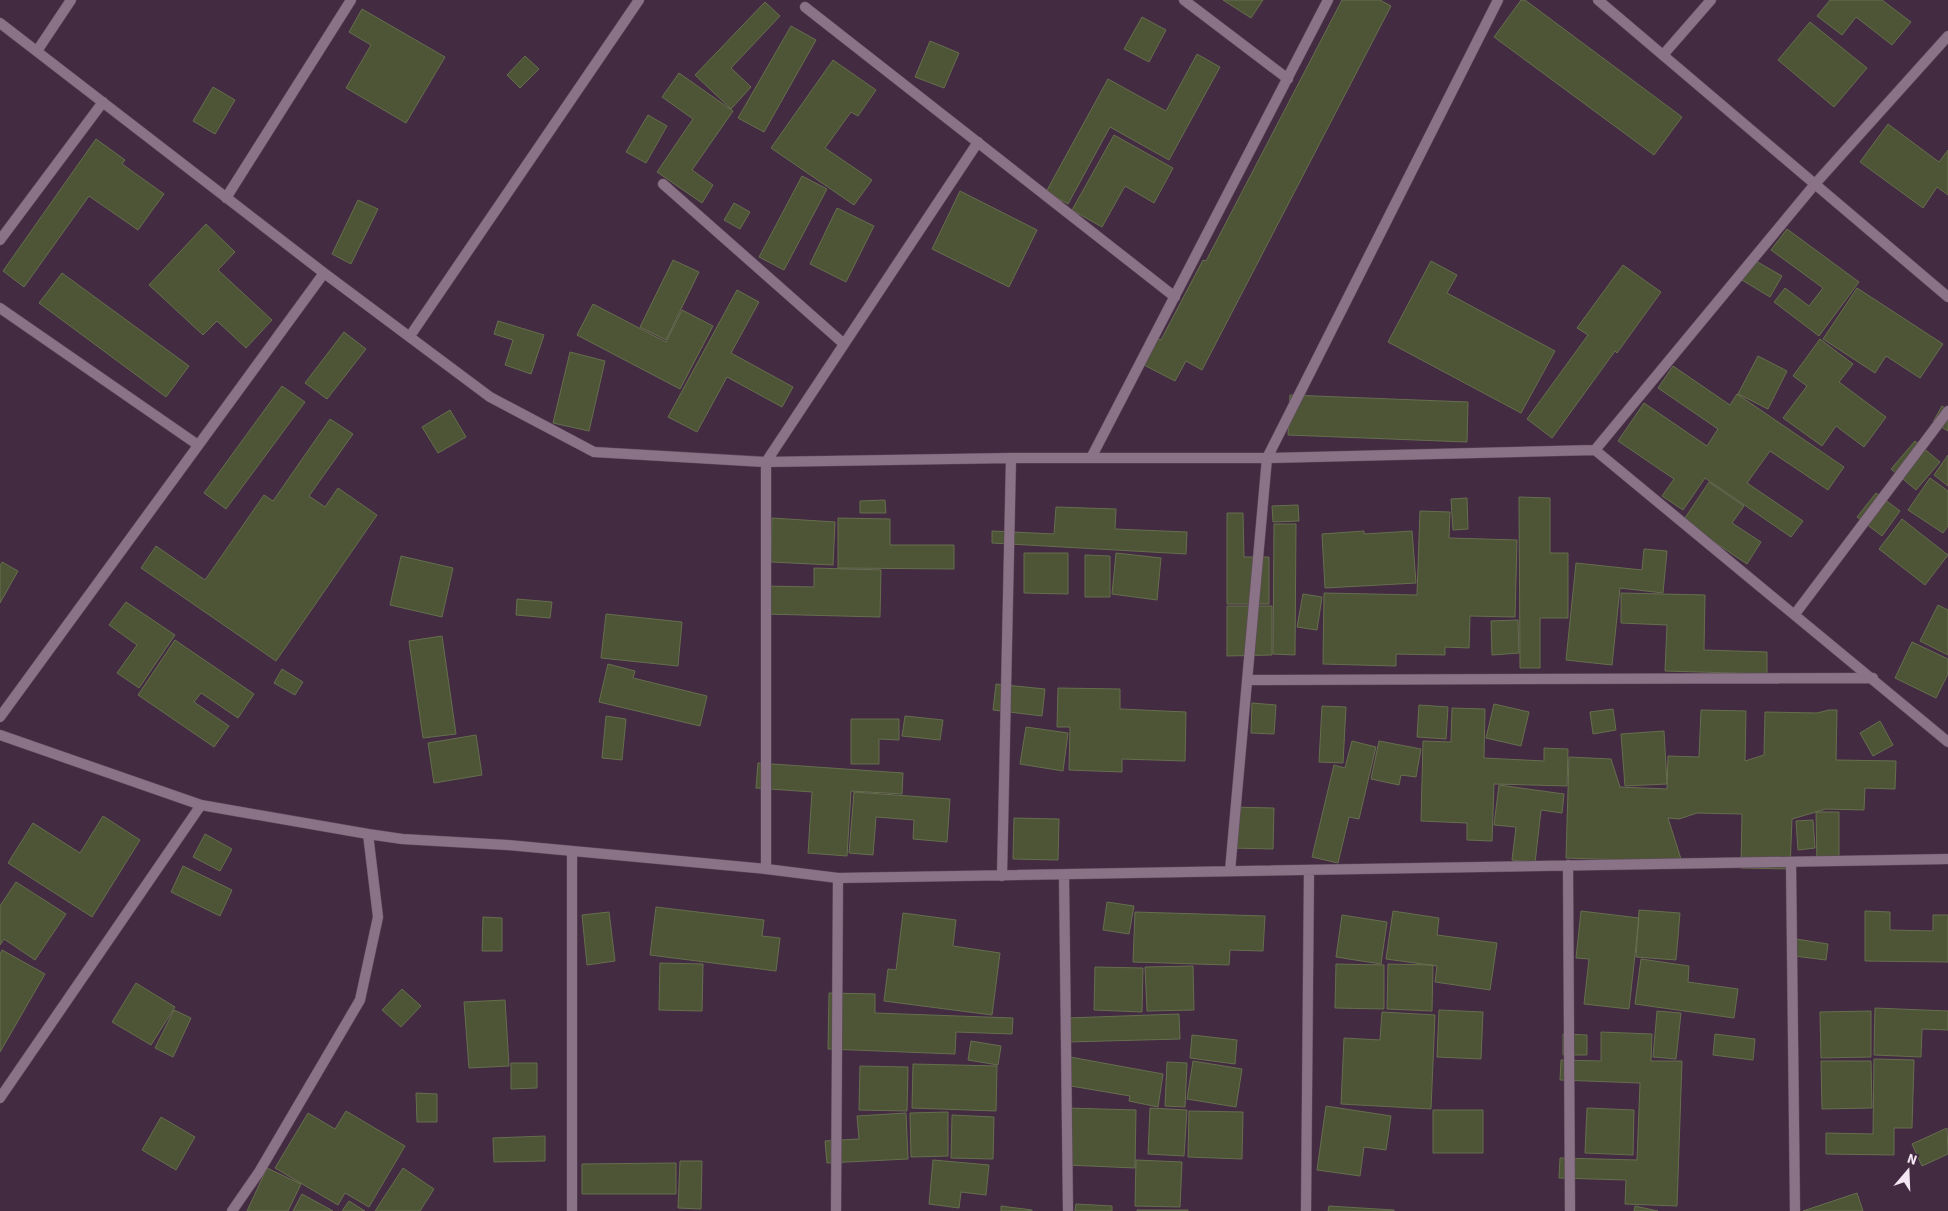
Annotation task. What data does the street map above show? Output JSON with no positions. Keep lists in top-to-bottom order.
{
  "north": "top"
}
